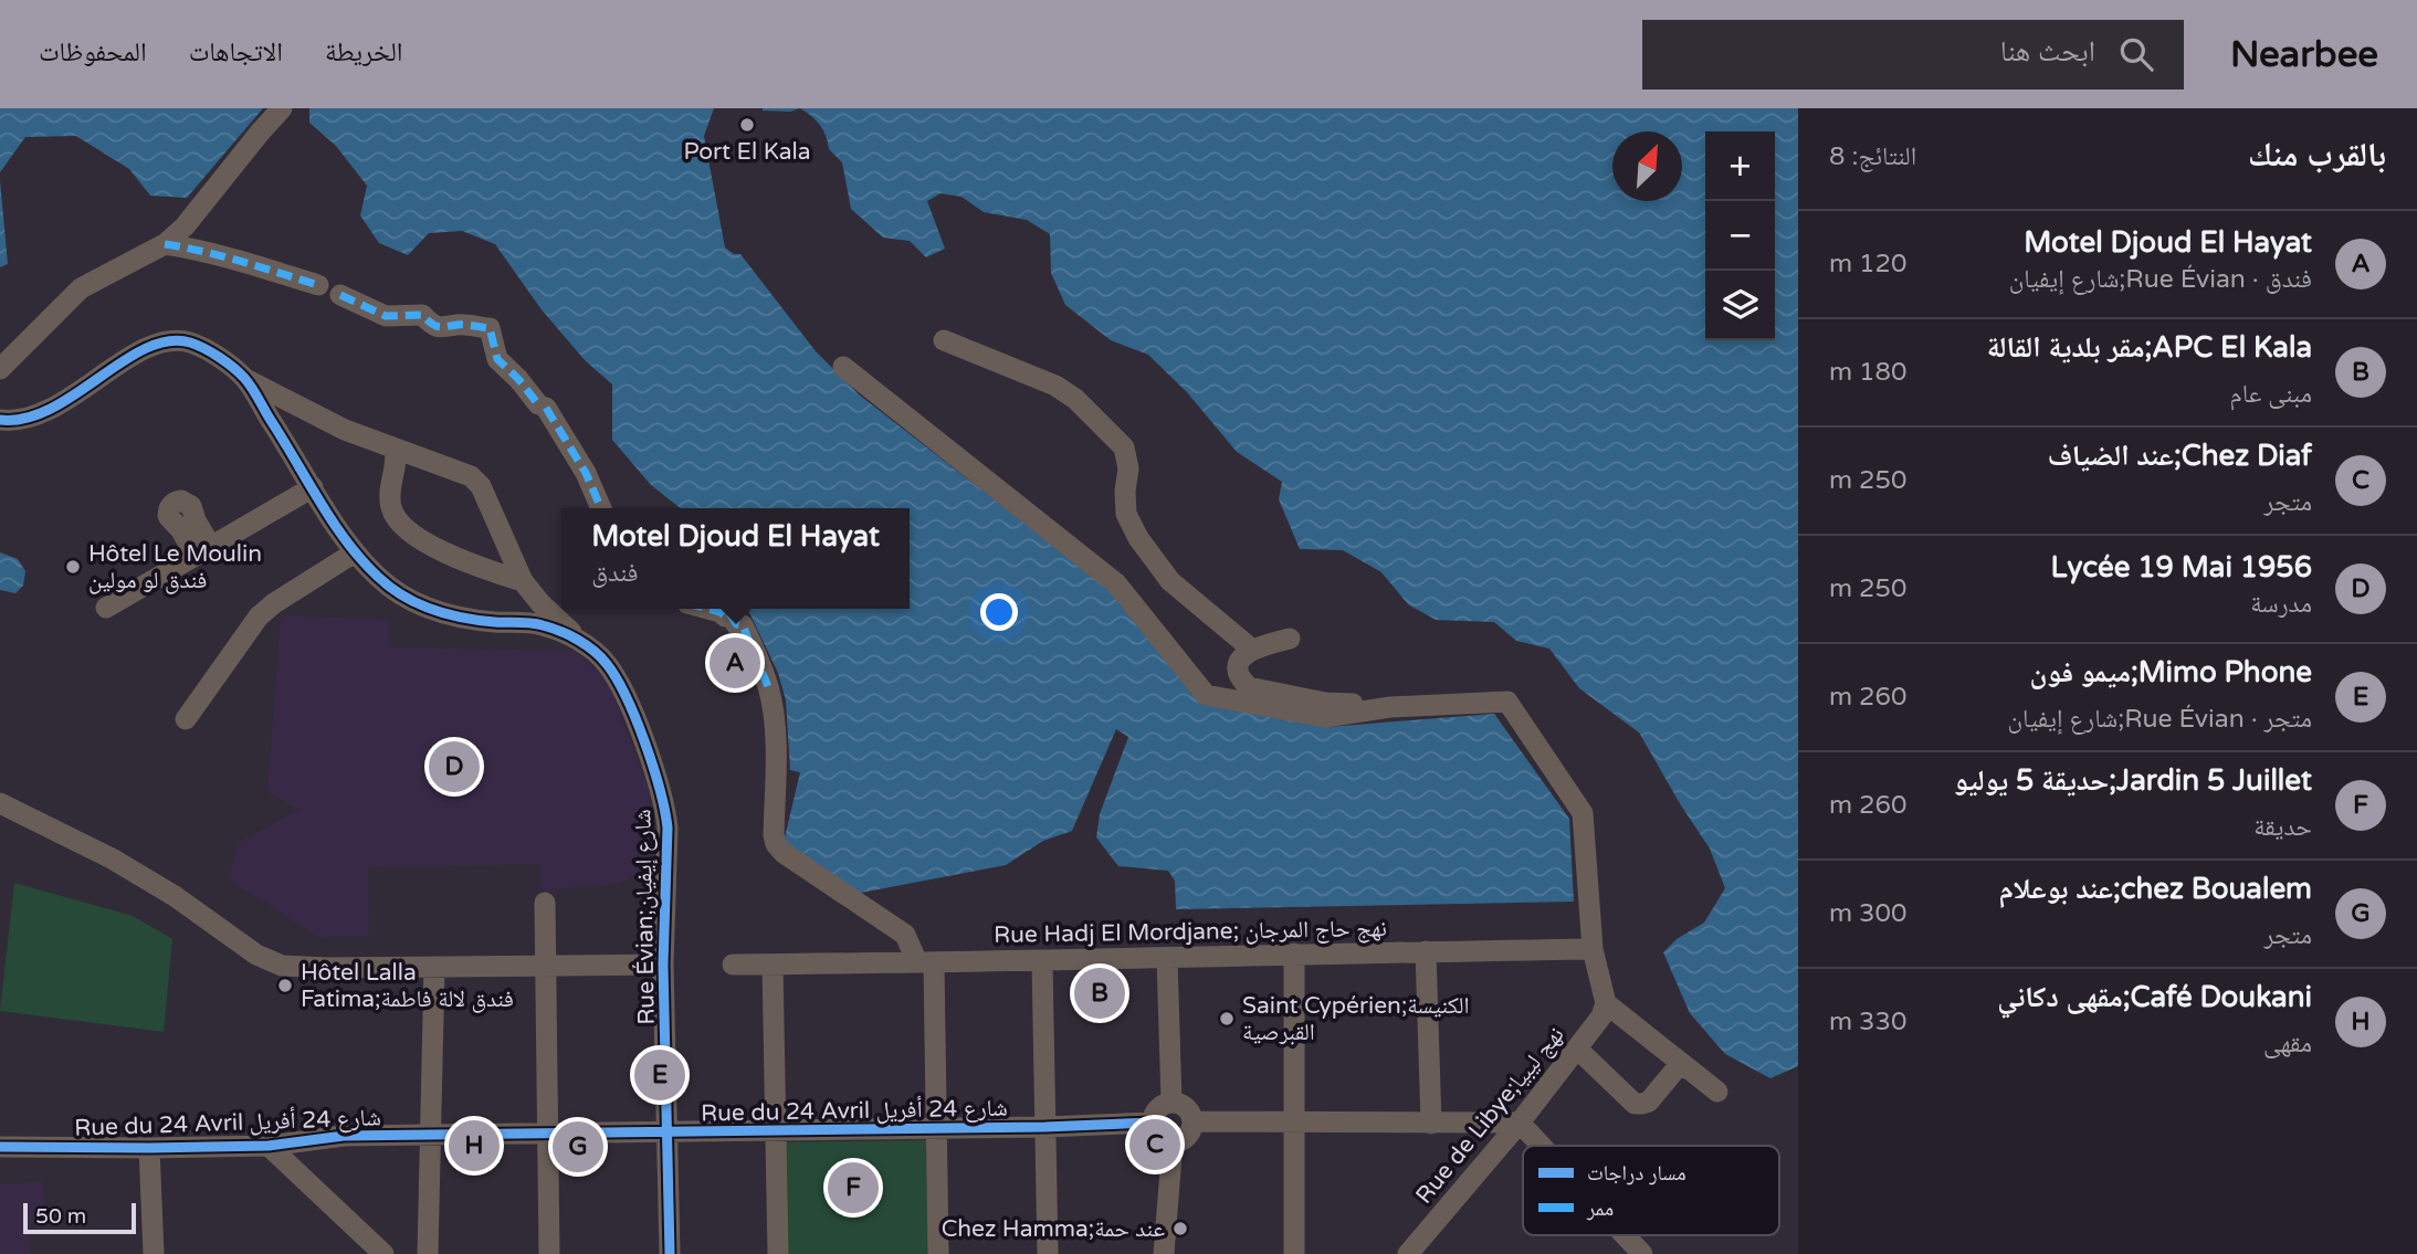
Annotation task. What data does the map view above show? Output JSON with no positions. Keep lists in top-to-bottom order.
{
  "streets": {
    "street": [
      "Rue Évian;شارع إيفيان",
      "Rue Hadj El Mordjane; نهج حاج المرجان",
      "Rue du 24 Avril شارع 24 أفريل",
      "Rue de Libye;نهج ليبيا"
    ]
  },
  "crossings": [
    ["Rue Évian;شارع إيفيان", "Rue du 24 Avril شارع 24 أفريل"]
  ],
  "places": [
    "Port El Kala",
    "Hôtel Le Moulin فندق لو مولين",
    "Hôtel Lalla Fatima;فندق لالة فاطمة",
    "Saint Cypérien;الكنيسة القبرصية",
    "Chez Hamma;عند حمة"
  ],
  "legend": ["مسار دراجات", "ممر"],
  "scale_bar": "50 m",
  "north": "top right",
  "page": {
    "header": "Nearbee",
    "search": "ابحث هنا",
    "nav": ["الخريطة", "الاتجاهات", "المحفوظات"],
    "heading": ["بالقرب منك", "النتائج: 8"],
    "map_buttons": ["+", "−"],
    "list": [
      {
        "mark": "A",
        "name": "Motel Djoud El Hayat",
        "note": "فندق · Rue Évian;شارع إيفيان",
        "value": "120 m"
      },
      {
        "mark": "B",
        "name": "APC El Kala;مقر بلدية القالة",
        "note": "مبنى عام",
        "value": "180 m"
      },
      {
        "mark": "C",
        "name": "Chez Diaf;عند الضياف",
        "note": "متجر",
        "value": "250 m"
      },
      {
        "mark": "D",
        "name": "Lycée 19 Mai 1956",
        "note": "مدرسة",
        "value": "250 m"
      },
      {
        "mark": "E",
        "name": "Mimo Phone;ميمو فون",
        "note": "متجر · Rue Évian;شارع إيفيان",
        "value": "260 m"
      },
      {
        "mark": "F",
        "name": "Jardin 5 Juillet;حديقة 5 يوليو",
        "note": "حديقة",
        "value": "260 m"
      },
      {
        "mark": "G",
        "name": "chez Boualem;عند بوعلام",
        "note": "متجر",
        "value": "300 m"
      },
      {
        "mark": "H",
        "name": "Café Doukani;مقهى دكاني",
        "note": "مقهى",
        "value": "330 m"
      }
    ],
    "popup": ["Motel Djoud El Hayat", "فندق"],
    "pins": [
      "A",
      "D",
      "B",
      "E",
      "C",
      "H",
      "G",
      "F"
    ],
    "scale": "50 m"
  }
}
